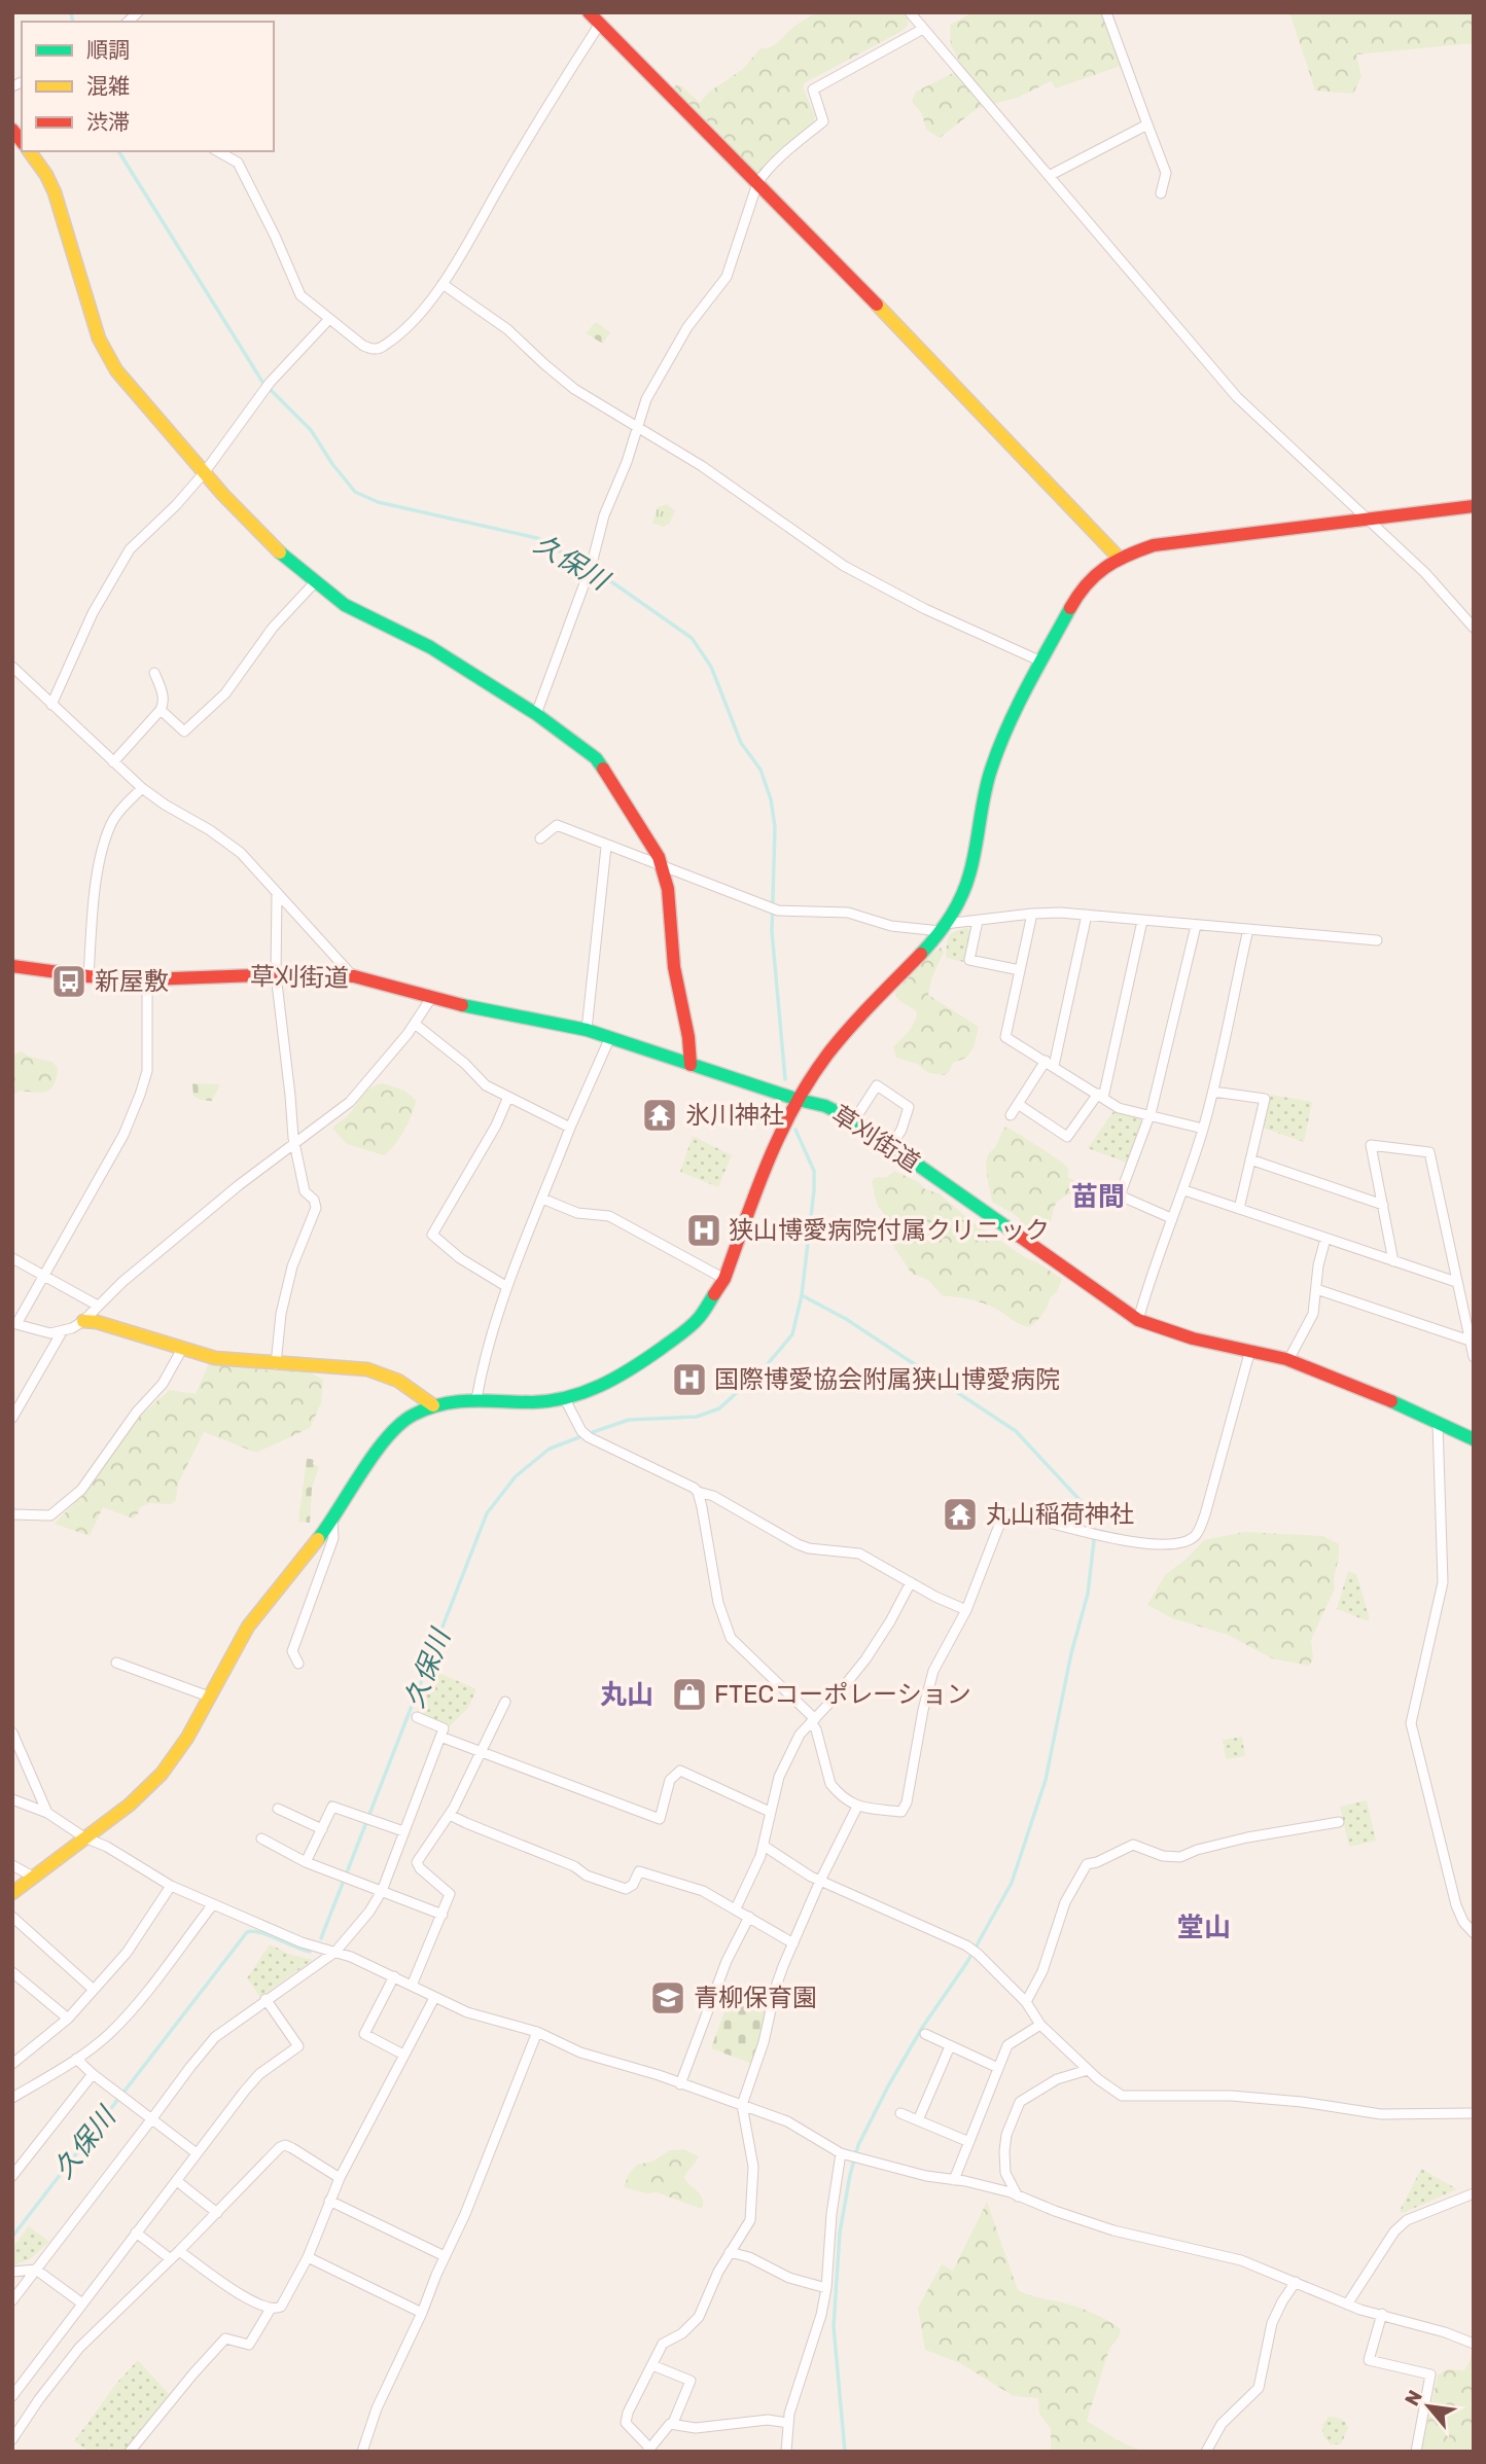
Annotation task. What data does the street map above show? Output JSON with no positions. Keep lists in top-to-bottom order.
{
  "streets": {
    "street": ["草刈街道"]
  },
  "districts": ["苗間", "丸山", "堂山"],
  "water": ["久保川"],
  "places": {
    "bus stop": ["新屋敷"],
    "temple": ["氷川神社", "丸山稲荷神社"],
    "hospital": ["狭山博愛病院付属クリニック", "国際博愛協会附属狭山博愛病院"],
    "shop": ["FTECコーポレーション"],
    "school or university": ["青柳保育園"]
  },
  "legend": ["順調", "混雑", "渋滞"],
  "north": "top left"
}
